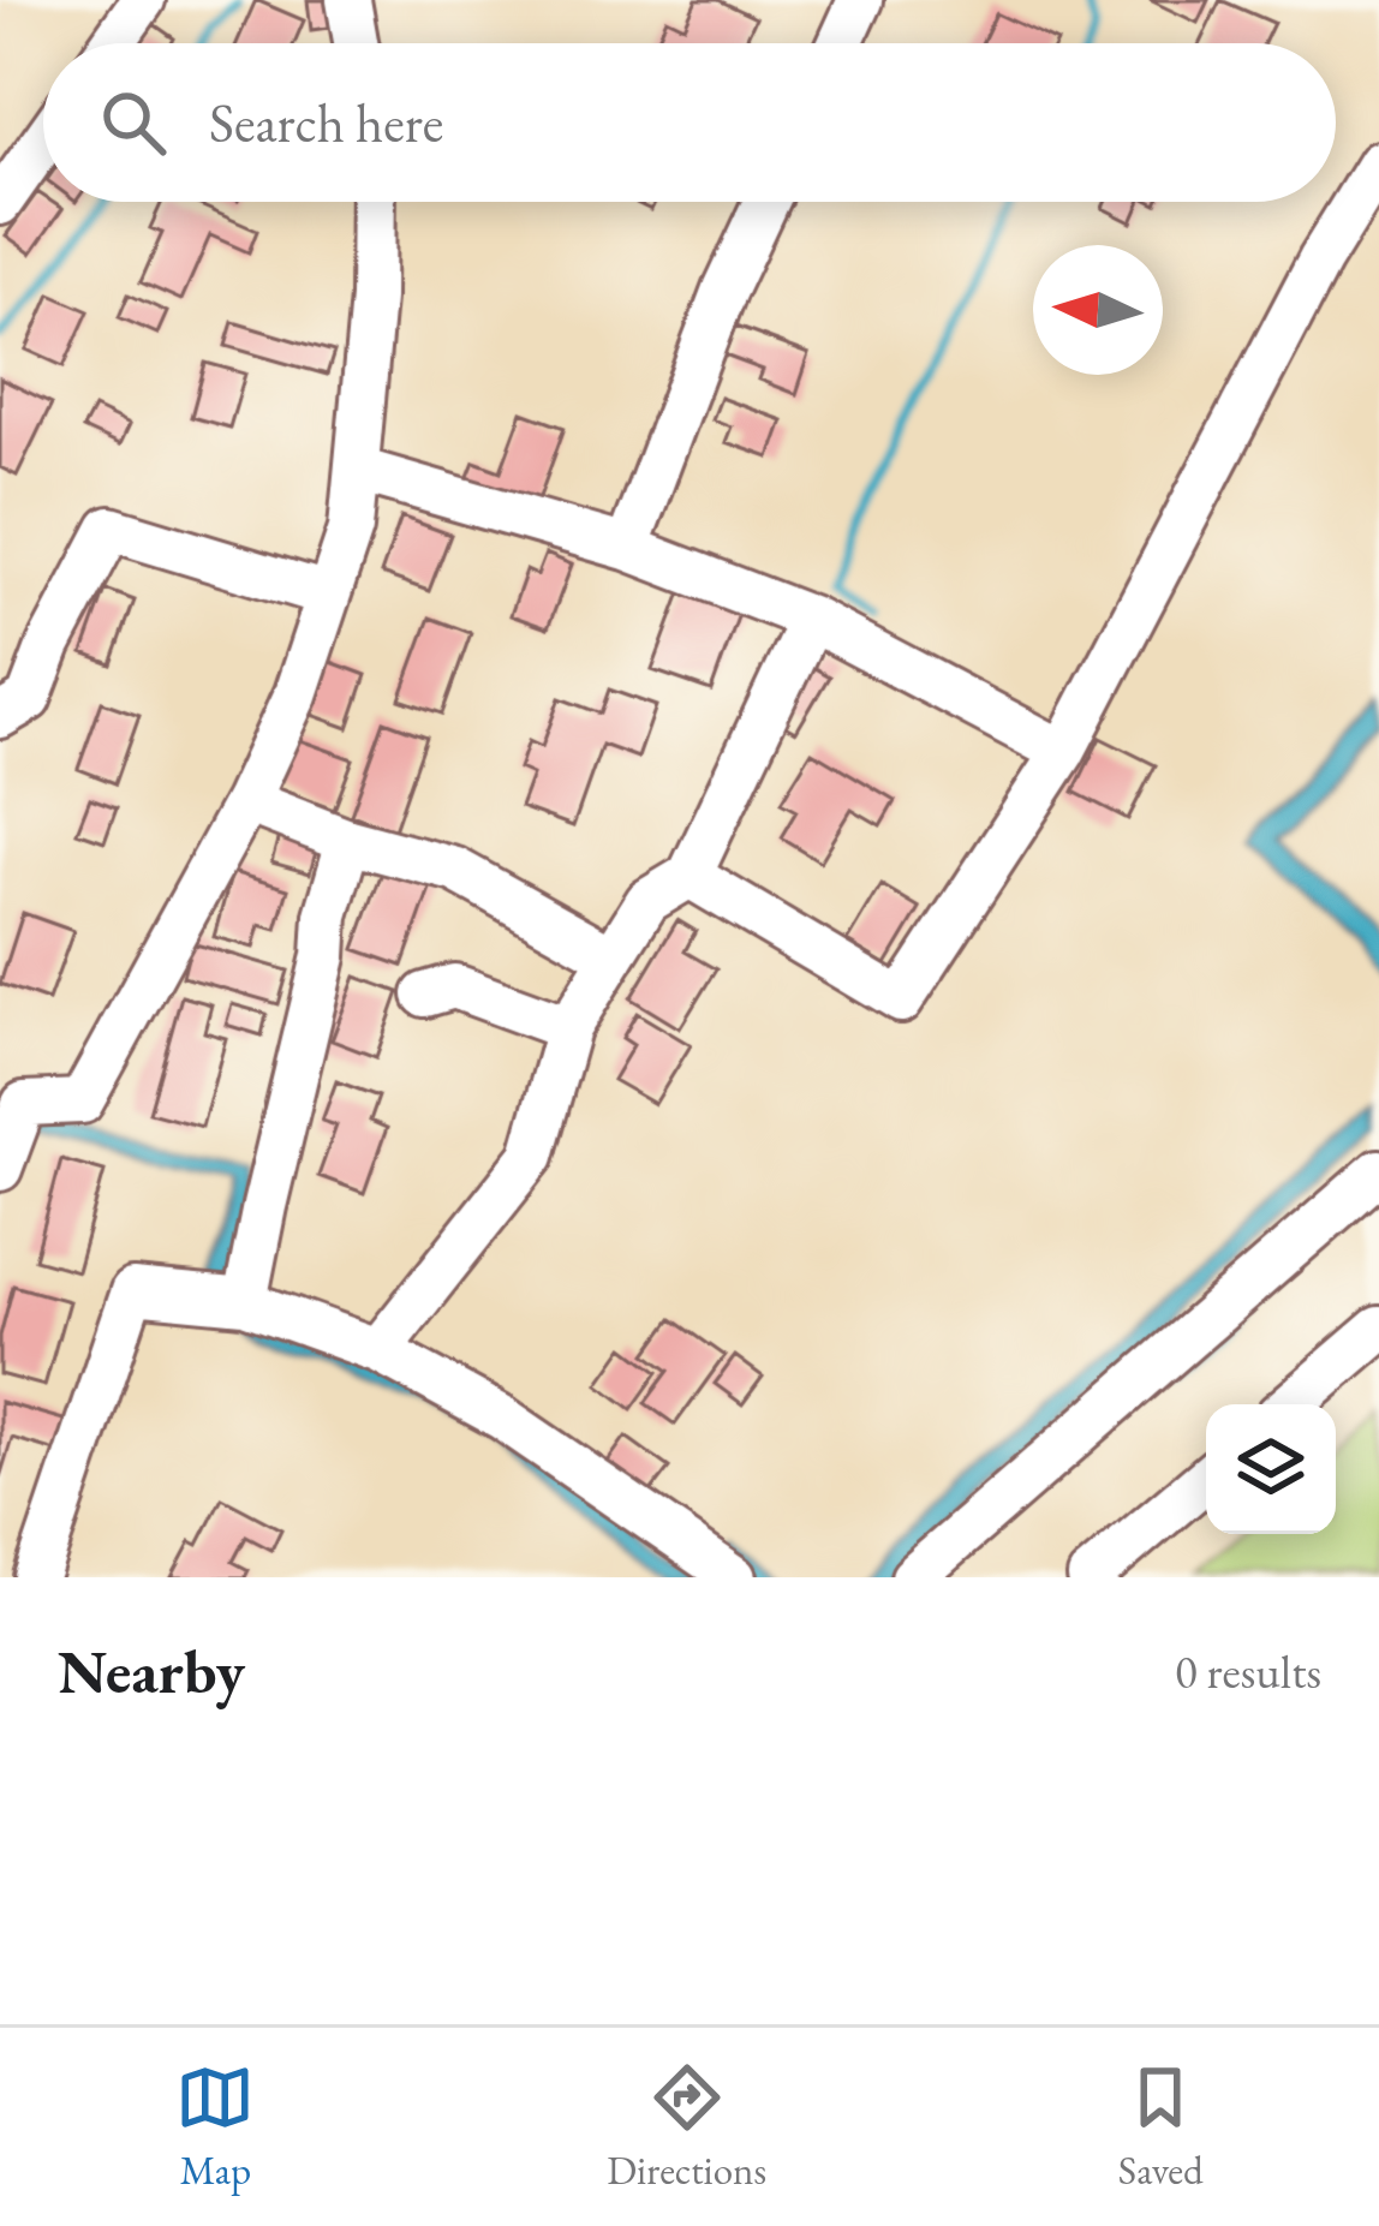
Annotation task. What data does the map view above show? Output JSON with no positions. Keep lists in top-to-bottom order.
{
  "north": "left",
  "page": {
    "search": "Search here",
    "heading": ["Nearby", "0 results"],
    "nav": ["Map", "Directions", "Saved"]
  }
}
